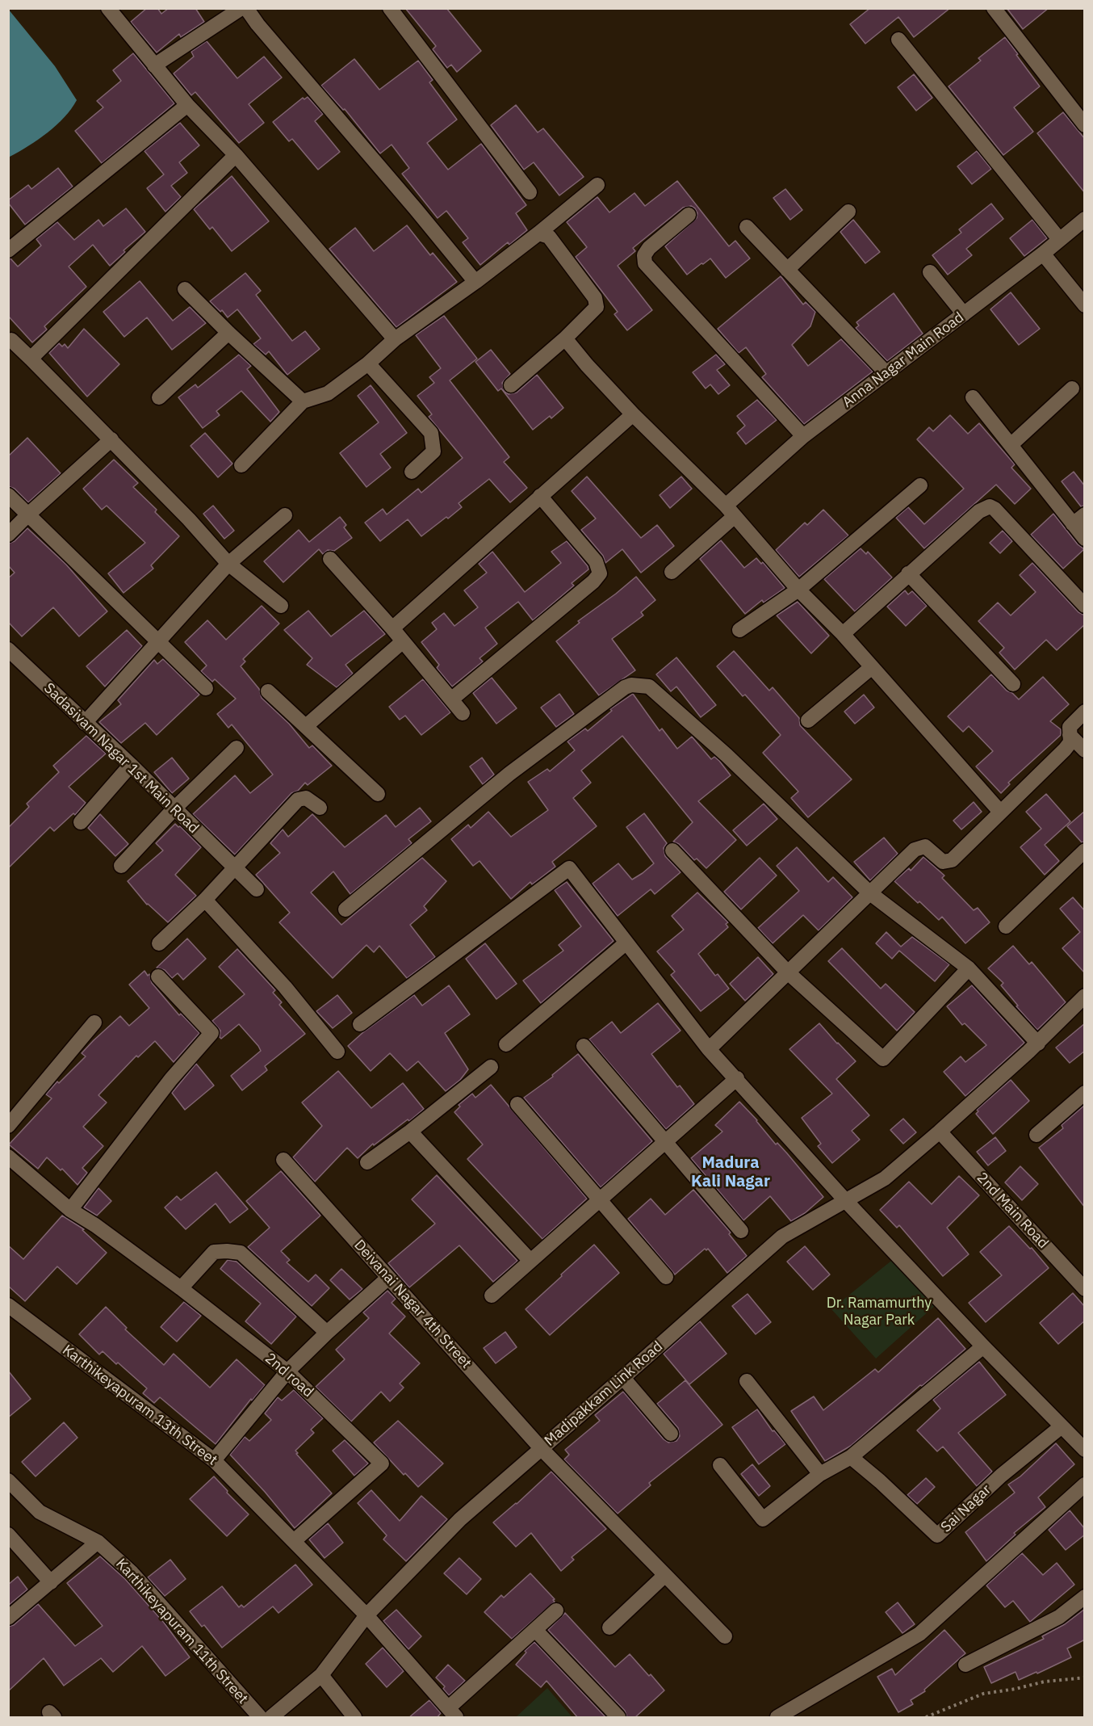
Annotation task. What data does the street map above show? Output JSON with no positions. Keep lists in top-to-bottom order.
{
  "streets": {
    "street": [
      "Anna Nagar Main Road",
      "Sadasivam Nagar 1st Main Road",
      "2nd Main Road",
      "Deivanai Nagar 4th Street",
      "2nd road",
      "Madipakkam Link Road",
      "Karthikeyapuram 13th Street",
      "Sai Nagar",
      "Karthikeyapuram 11th Street"
    ]
  },
  "crossings": [
    ["2nd Main Road", "Madipakkam Link Road"],
    ["Deivanai Nagar 4th Street", "Madipakkam Link Road"],
    ["2nd road", "Karthikeyapuram 13th Street"],
    ["Madipakkam Link Road", "Karthikeyapuram 13th Street"]
  ],
  "districts": ["Madura Kali Nagar"],
  "parks": ["Dr. Ramamurthy Nagar Park"]
}
